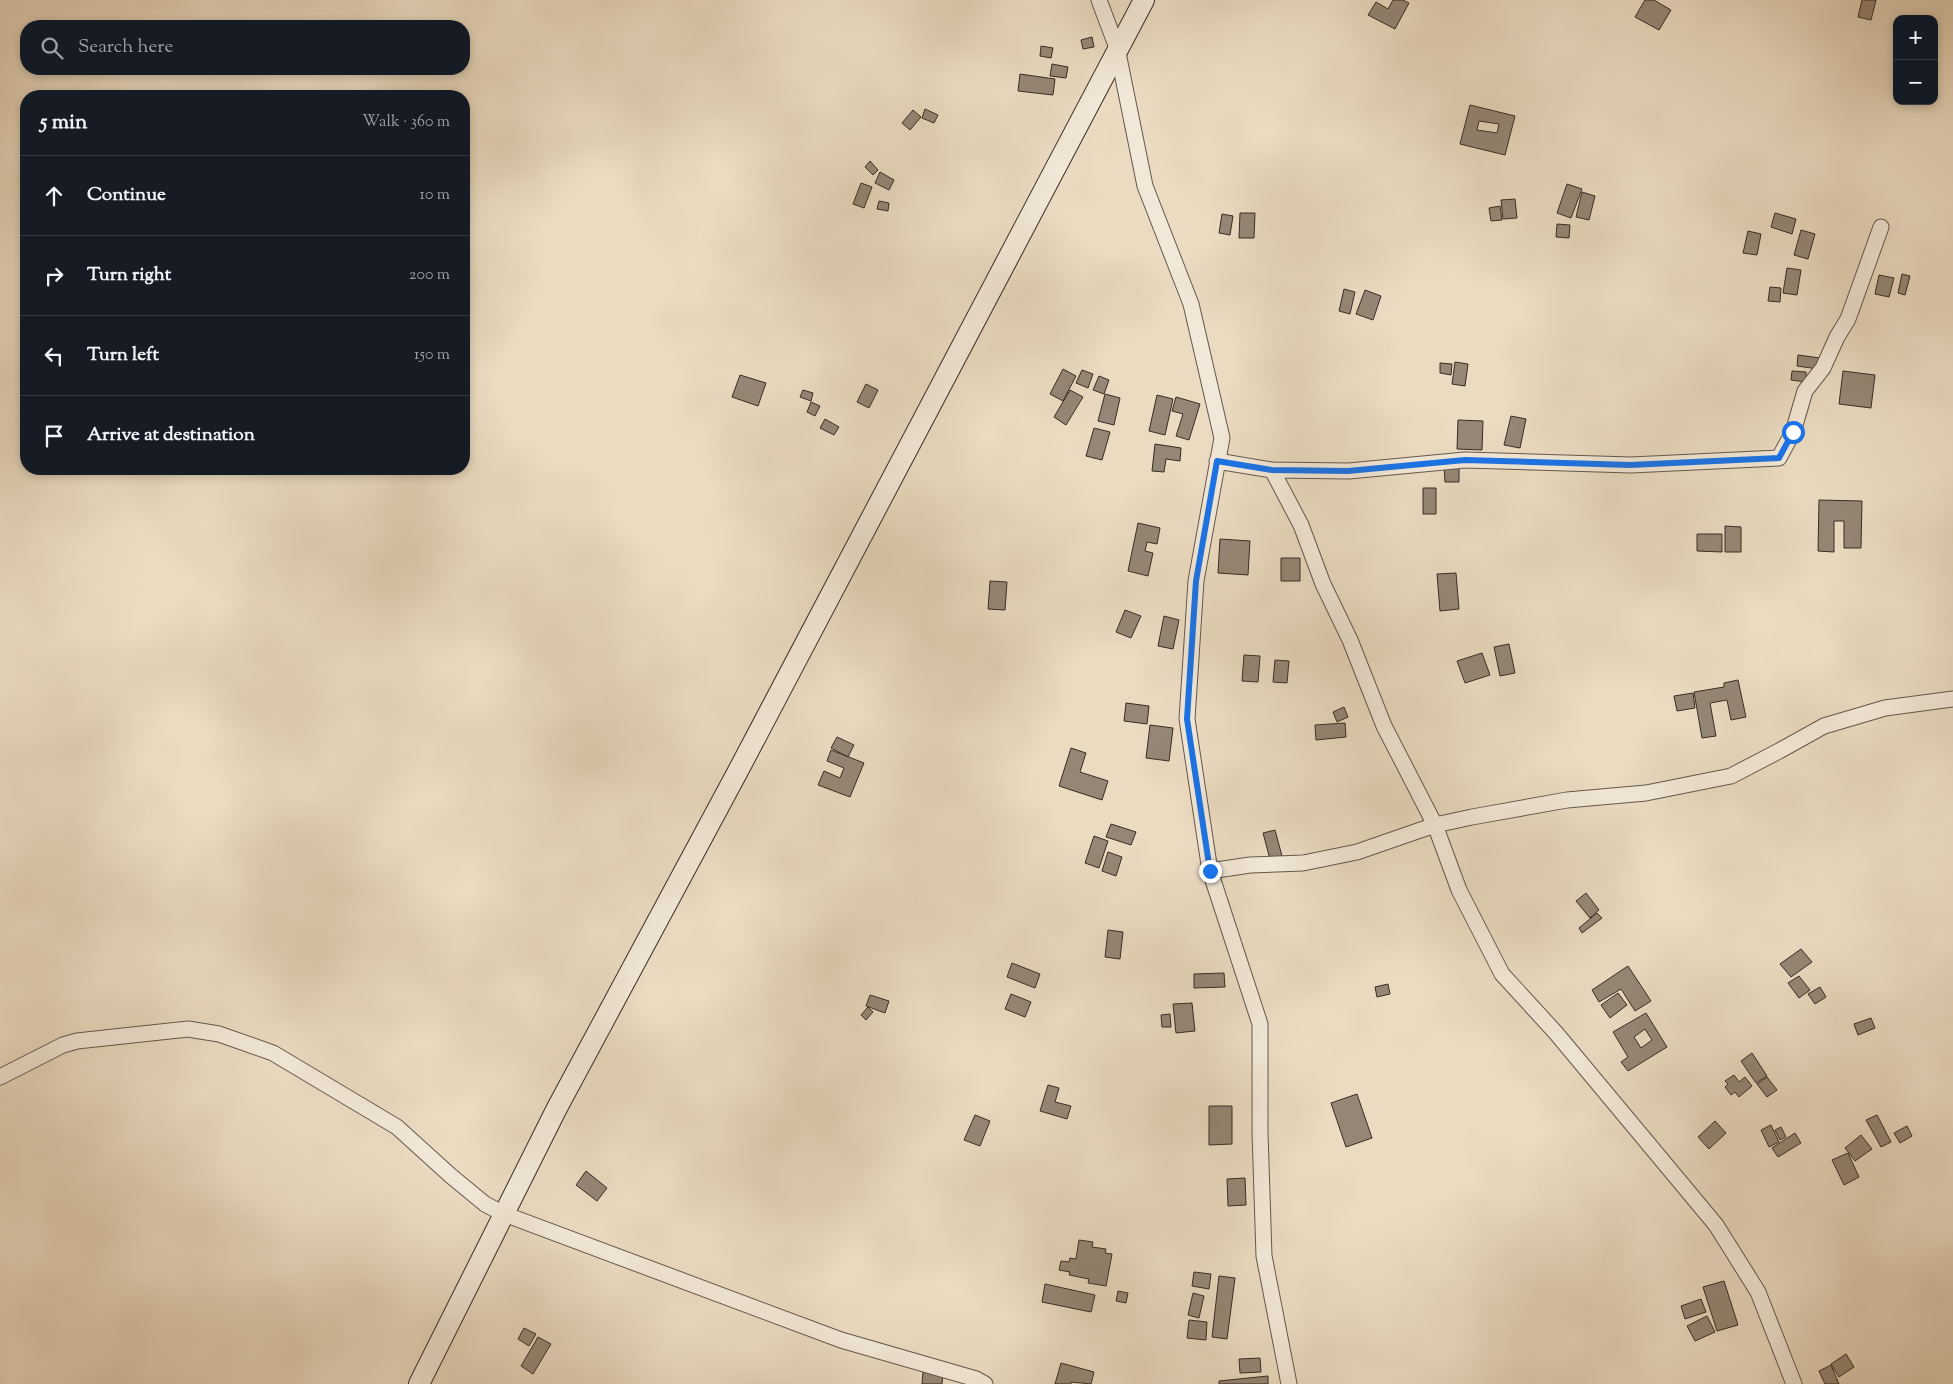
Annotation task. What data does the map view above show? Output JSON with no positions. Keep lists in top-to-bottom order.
{
  "page": {
    "map_buttons": ["+", "−"],
    "search": "Search here",
    "heading": ["5 min", "Walk · 360 m"],
    "list": [
      ["Continue", "10 m"],
      ["Turn right", "200 m"],
      ["Turn left", "150 m"],
      "Arrive at destination"
    ]
  }
}
